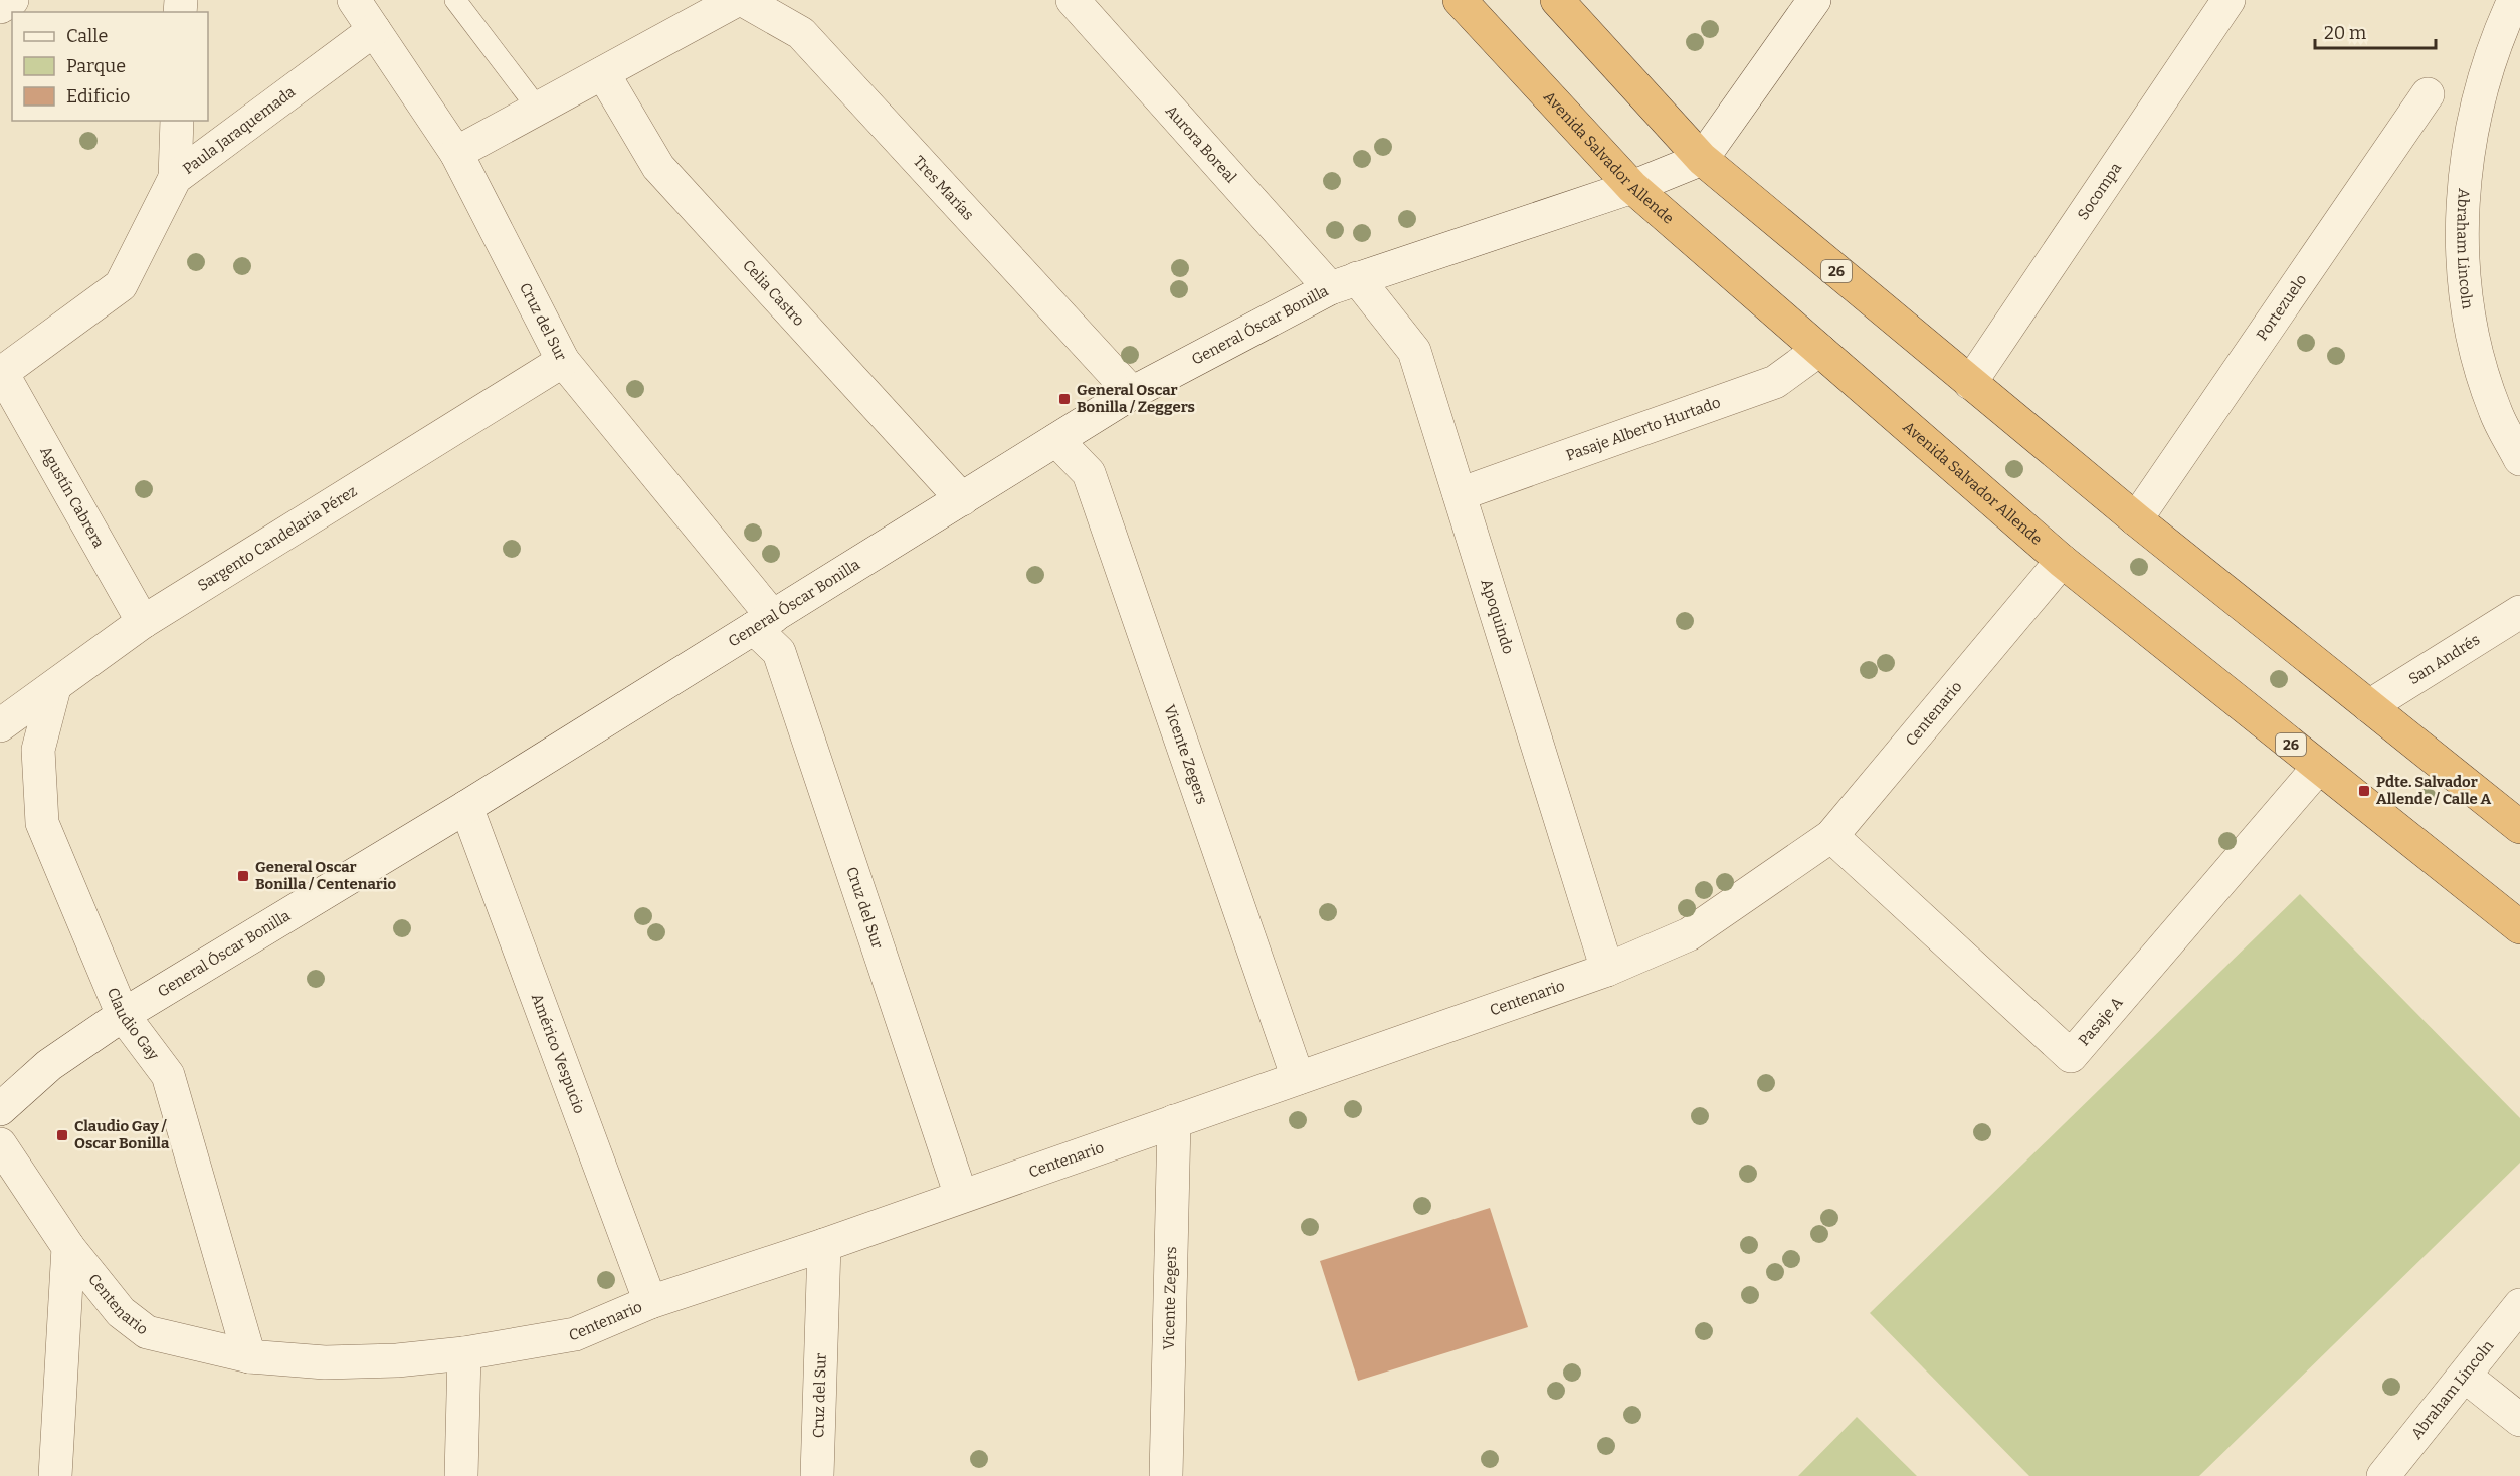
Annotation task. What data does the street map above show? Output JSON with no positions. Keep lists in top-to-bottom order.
{
  "streets": {
    "highway": ["Avenida Salvador Allende", "26"],
    "street": [
      "Paula Jaraquemada",
      "Aurora Boreal",
      "Tres Marías",
      "Socompa",
      "Abraham Lincoln",
      "Celia Castro",
      "Portezuelo",
      "Cruz del Sur",
      "General Óscar Bonilla",
      "Pasaje Alberto Hurtado",
      "Agustín Cabrera",
      "Sargento Candelaria Pérez",
      "Apoquindo",
      "San Andrés",
      "Centenario",
      "Vicente Zegers",
      "Pasaje A",
      "Claudio Gay",
      "Américo Vespucio"
    ]
  },
  "crossings": [
    ["Paula Jaraquemada", "Cruz del Sur"],
    ["Paula Jaraquemada", "Agustín Cabrera"],
    ["Aurora Boreal", "General Óscar Bonilla"],
    ["Aurora Boreal", "Apoquindo"],
    ["Avenida Salvador Allende", "General Óscar Bonilla"],
    ["Avenida Salvador Allende", "Pasaje Alberto Hurtado"],
    ["Avenida Salvador Allende", "Centenario"],
    ["Avenida Salvador Allende", "Pasaje A"],
    ["Tres Marías", "General Óscar Bonilla"],
    ["Socompa", "26"],
    ["26", "Portezuelo"],
    ["26", "General Óscar Bonilla"],
    ["26", "San Andrés"],
    ["Celia Castro", "General Óscar Bonilla"],
    ["Cruz del Sur", "General Óscar Bonilla"],
    ["Cruz del Sur", "Sargento Candelaria Pérez"],
    ["Cruz del Sur", "Centenario"],
    ["General Óscar Bonilla", "Apoquindo"],
    ["General Óscar Bonilla", "Vicente Zegers"],
    ["General Óscar Bonilla", "Claudio Gay"],
    ["General Óscar Bonilla", "Américo Vespucio"],
    ["Pasaje Alberto Hurtado", "Apoquindo"],
    ["Agustín Cabrera", "Sargento Candelaria Pérez"],
    ["Sargento Candelaria Pérez", "Claudio Gay"],
    ["Apoquindo", "Centenario"],
    ["Centenario", "Vicente Zegers"],
    ["Centenario", "Pasaje A"],
    ["Centenario", "Claudio Gay"],
    ["Centenario", "Américo Vespucio"]
  ],
  "places": {
    "transit": [
      "General Oscar Bonilla / Zeggers",
      "Pdte. Salvador Allende / Calle A",
      "General Oscar Bonilla / Centenario",
      "Claudio Gay / Oscar Bonilla"
    ]
  },
  "legend": ["Calle", "Parque", "Edificio"],
  "scale_bar": "20 m"
}
